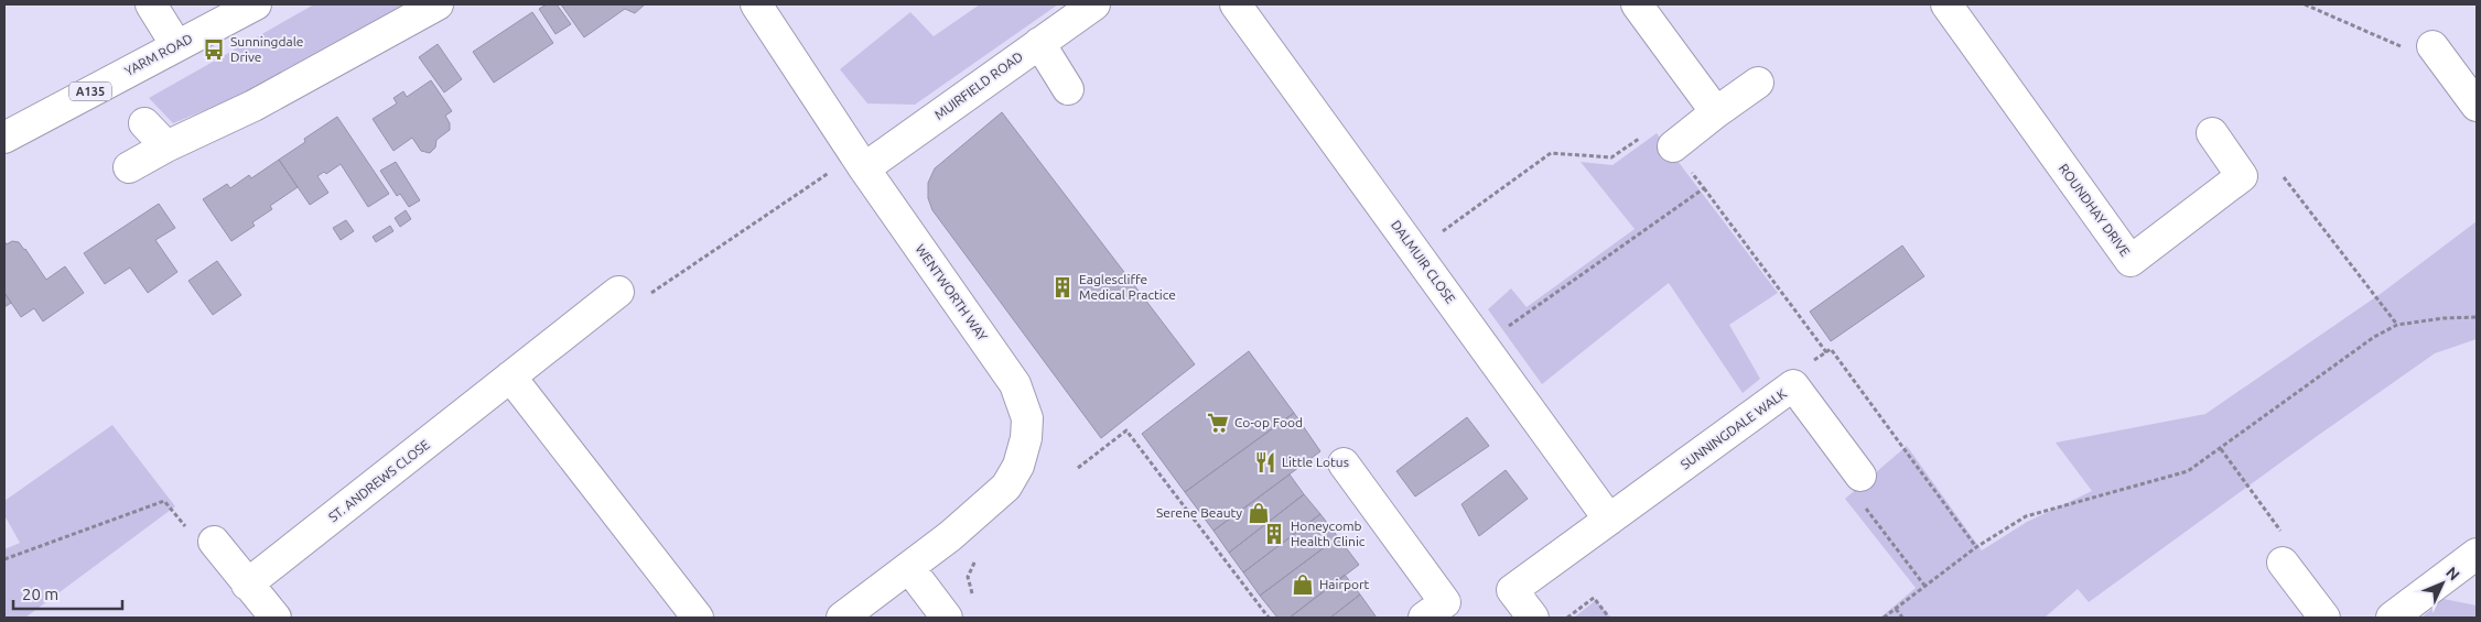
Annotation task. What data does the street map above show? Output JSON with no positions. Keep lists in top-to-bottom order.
{
  "streets": {
    "street": [
      "YARM ROAD",
      "MUIRFIELD ROAD",
      "A135",
      "ROUNDHAY DRIVE",
      "DALMUIR CLOSE",
      "WENTWORTH WAY",
      "SUNNINGDALE WALK",
      "ST. ANDREWS CLOSE"
    ]
  },
  "crossings": [
    ["MUIRFIELD ROAD", "WENTWORTH WAY"],
    ["DALMUIR CLOSE", "SUNNINGDALE WALK"]
  ],
  "places": {
    "bus stop": ["Sunningdale Drive"],
    "building": ["Eaglescliffe Medical Practice", "Honeycomb Health Clinic"],
    "supermarket": ["Co-op Food"],
    "restaurant": ["Little Lotus"],
    "shop": ["Serene Beauty", "Hairport"]
  },
  "scale_bar": "20 m",
  "north": "top right"
}
